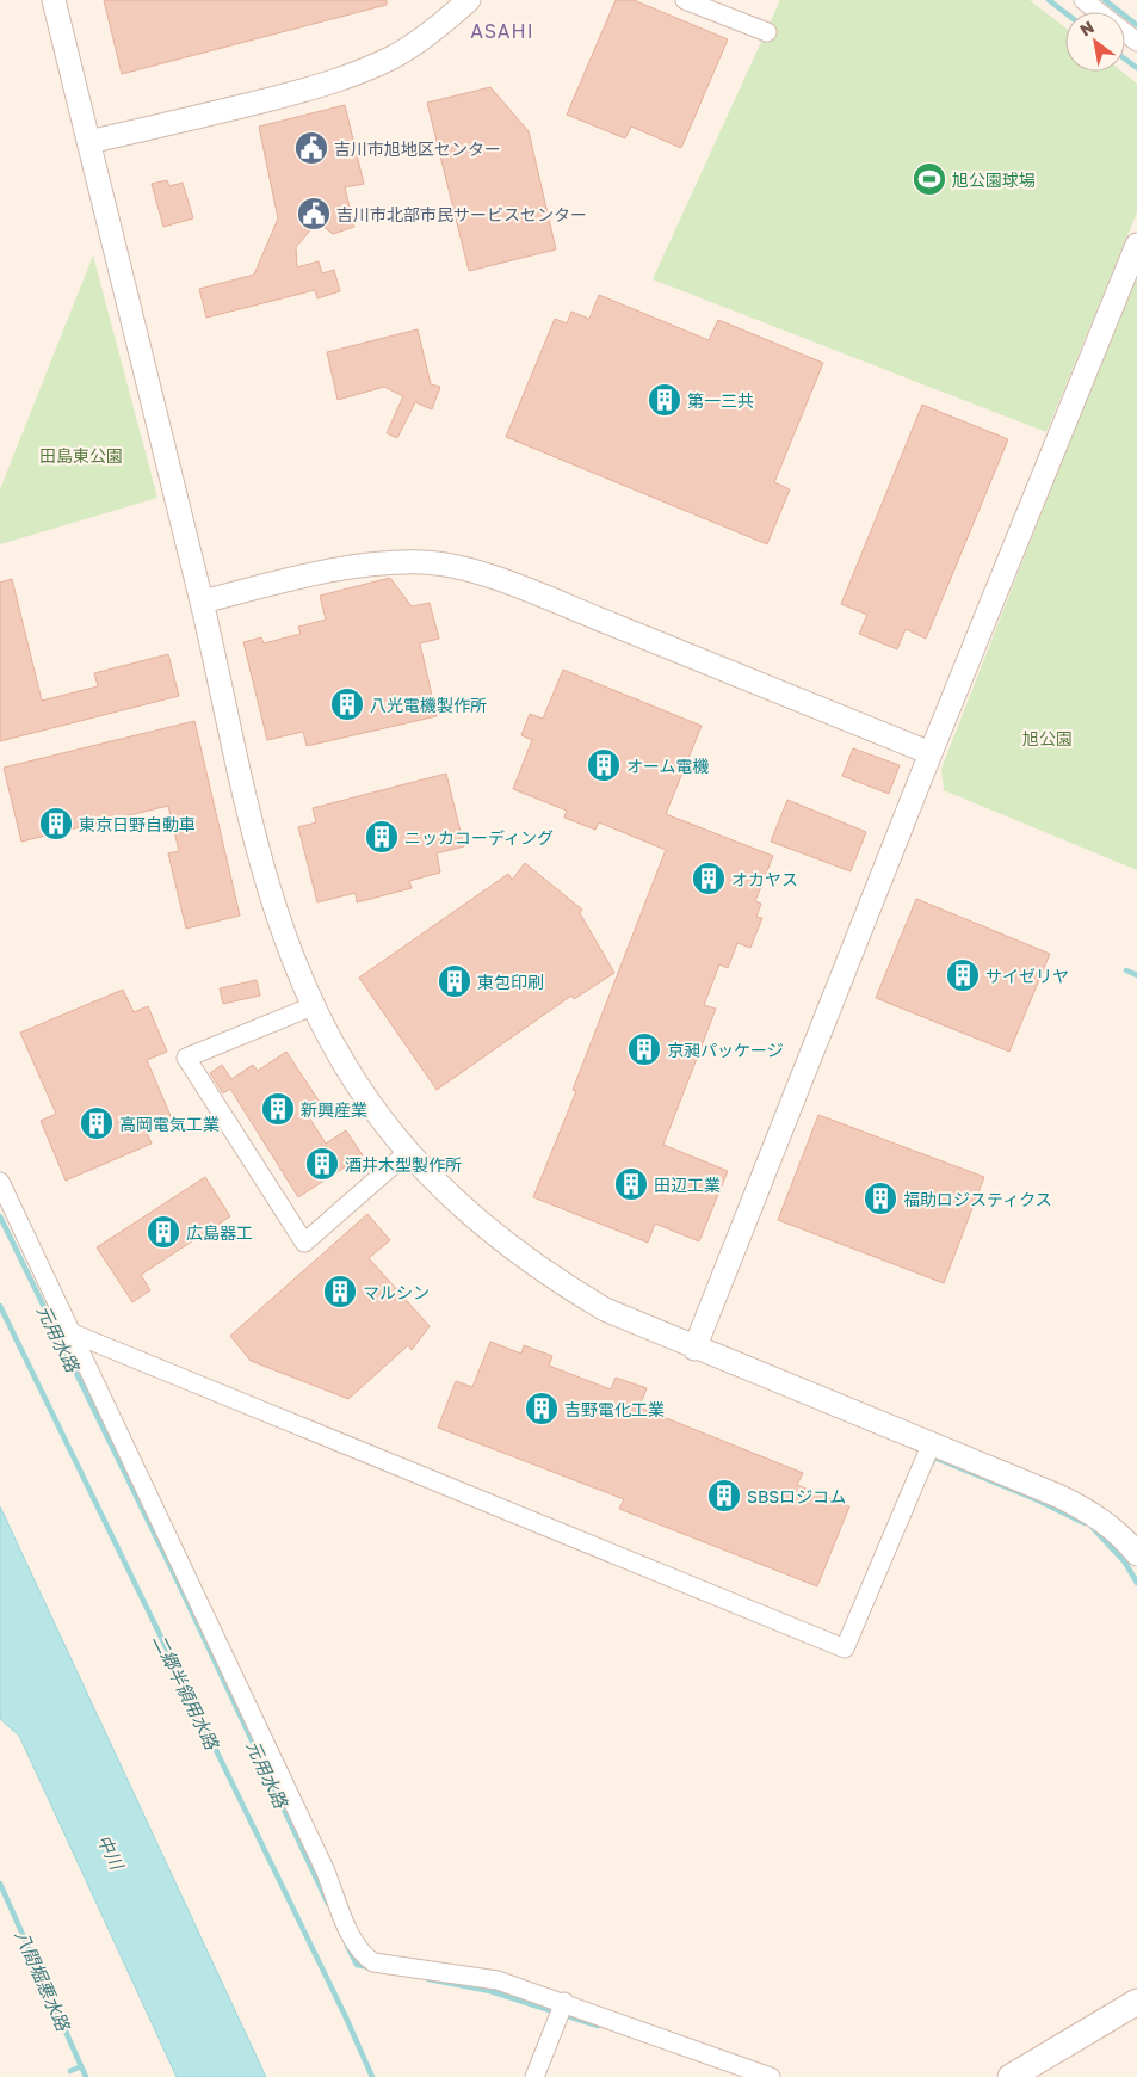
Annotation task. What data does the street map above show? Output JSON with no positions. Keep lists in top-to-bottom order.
{
  "districts": ["ASAHI"],
  "water": [
    "元用水路",
    "二郷半領用水路",
    "中川",
    "八間堀悪水路"
  ],
  "parks": ["田島東公園", "旭公園"],
  "places": {
    "public building": ["吉川市旭地区センター", "吉川市北部市民サービスセンター"],
    "sports": ["旭公園球場"],
    "building": [
      "第一三共",
      "八光電機製作所",
      "オーム電機",
      "東京日野自動車",
      "ニッカコーディング",
      "オカヤス",
      "サイゼリヤ",
      "東包印刷",
      "京昶パッケージ",
      "新興産業",
      "高岡電気工業",
      "酒井木型製作所",
      "田辺工業",
      "福助ロジスティクス",
      "広島器工",
      "マルシン",
      "吉野電化工業",
      "SBSロジコム"
    ]
  },
  "north": "top left"
}
